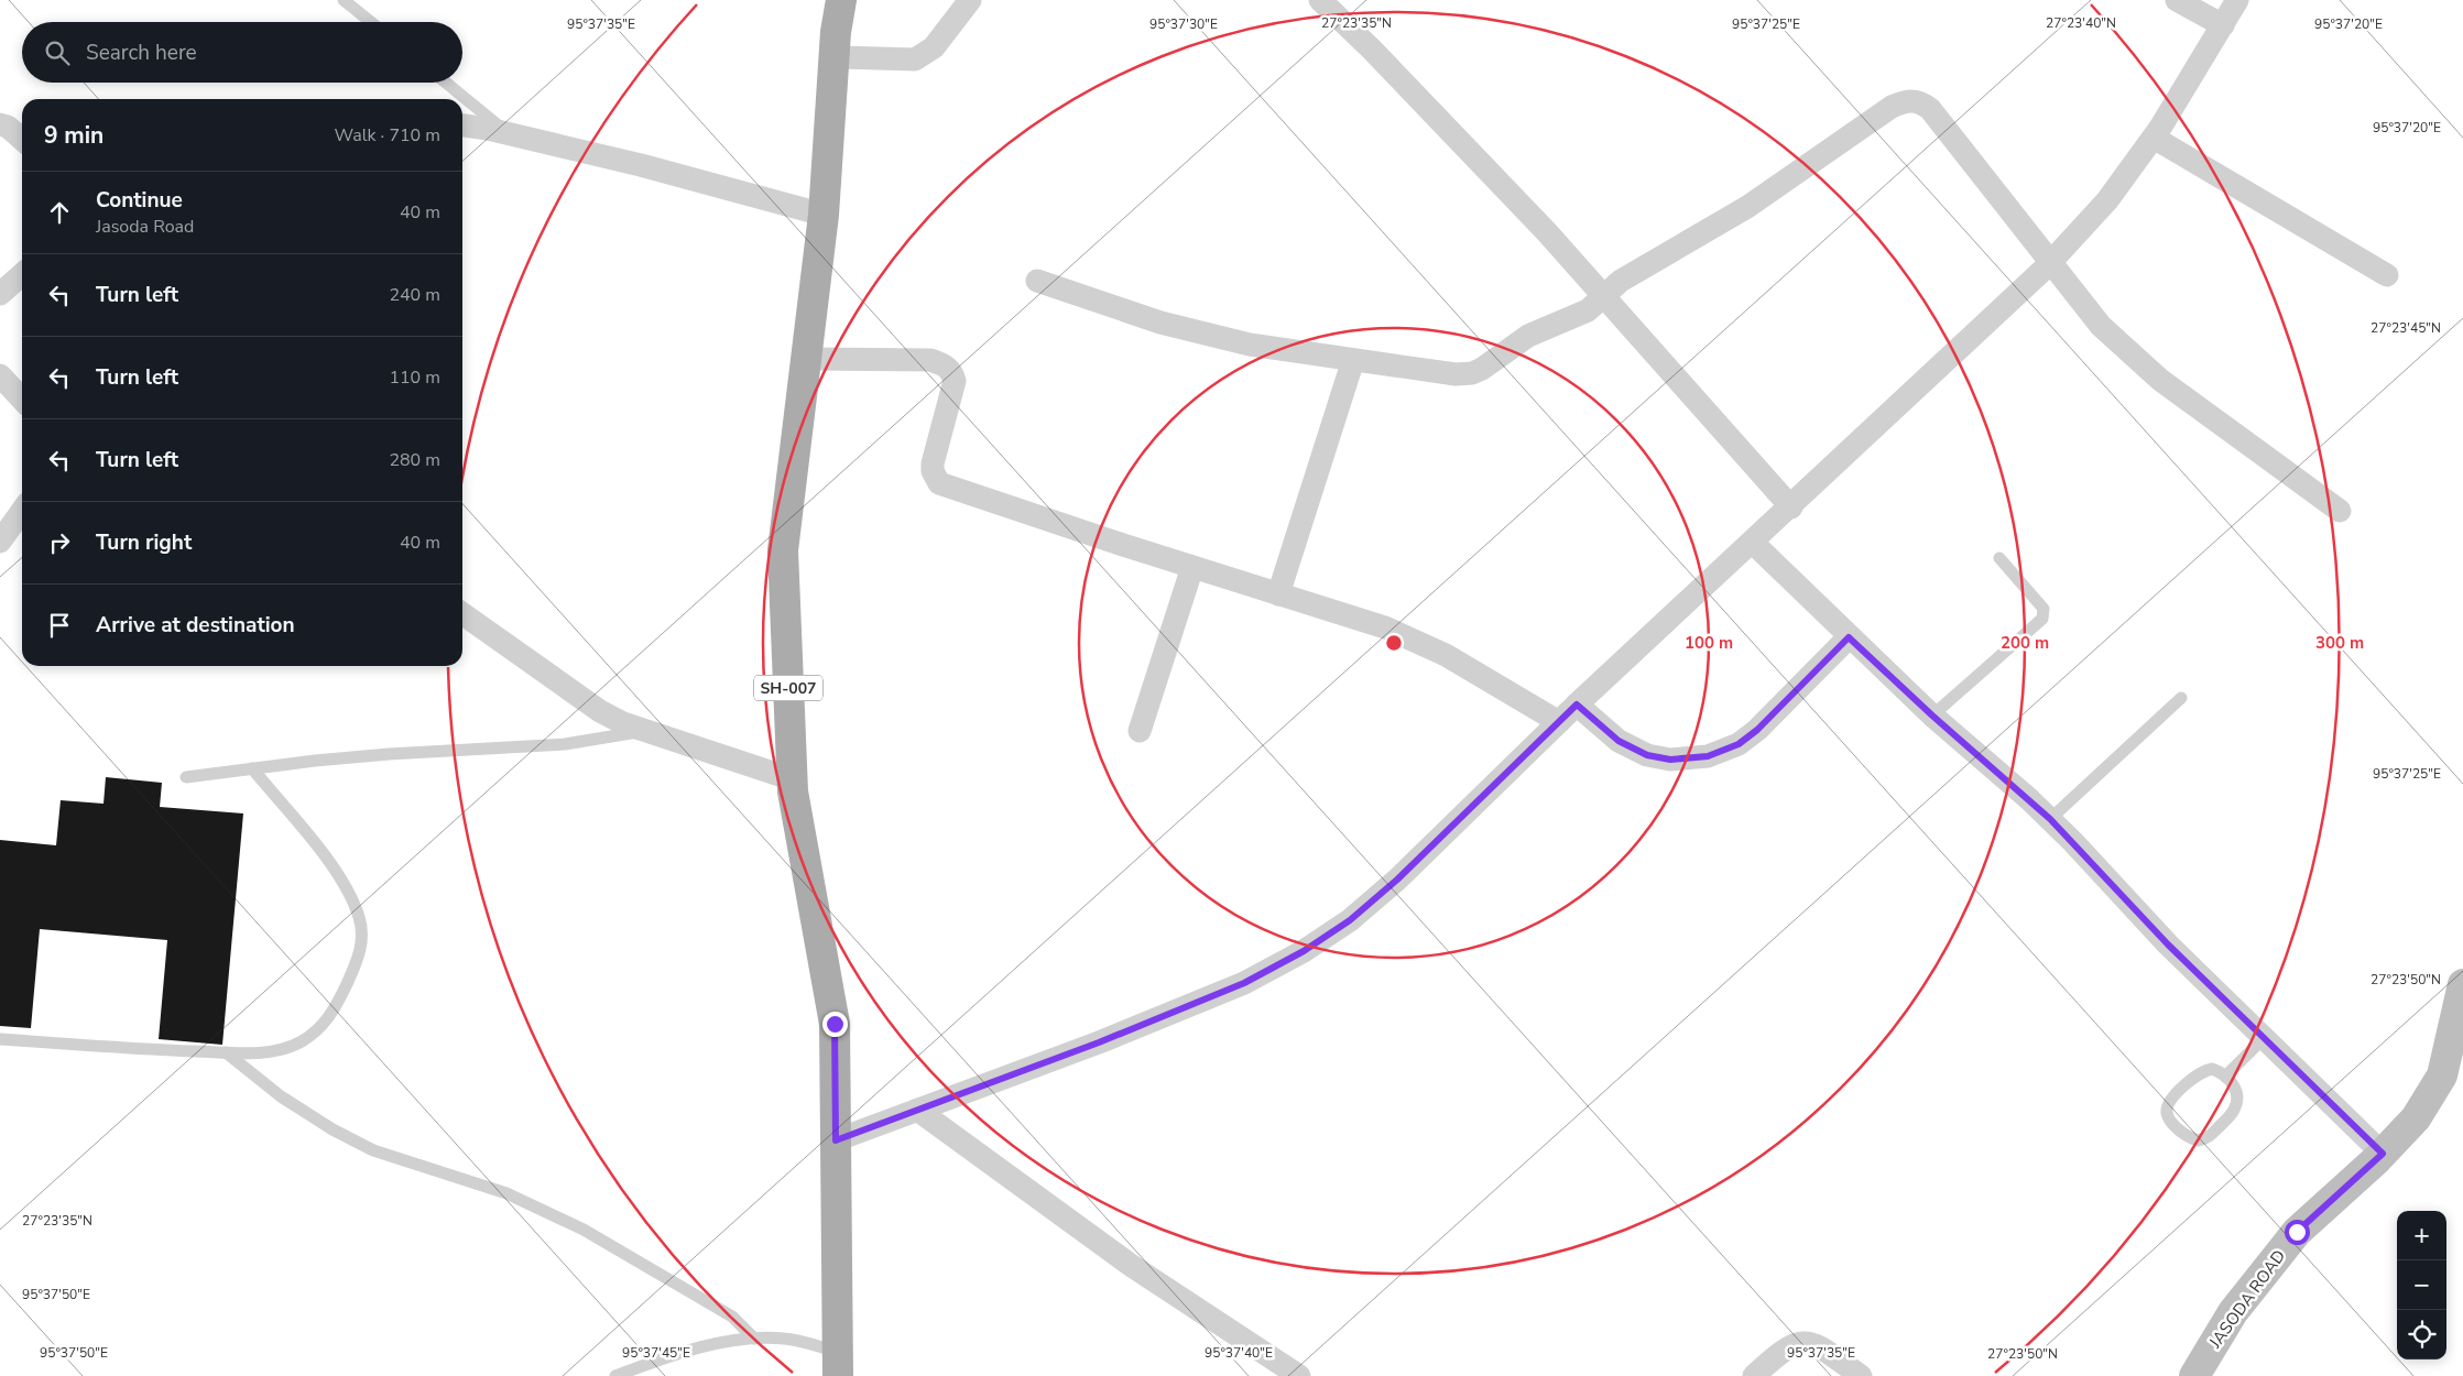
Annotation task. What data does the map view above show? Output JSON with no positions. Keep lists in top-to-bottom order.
{
  "streets": {
    "main road": ["SH-007"],
    "street": ["JASODA ROAD"]
  },
  "page": {
    "search": "Search here",
    "heading": ["9 min", "Walk · 710 m"],
    "list": [
      ["Continue", "Jasoda Road", "40 m"],
      ["Turn left", "240 m"],
      ["Turn left", "110 m"],
      ["Turn left", "280 m"],
      ["Turn right", "40 m"],
      "Arrive at destination"
    ],
    "map_buttons": ["+", "−"]
  },
  "coordinates": [
    "27°23'35\"N",
    "27°23'40\"N",
    "95°37'35\"E",
    "95°37'30\"E",
    "95°37'25\"E",
    "95°37'20\"E",
    "27°23'45\"N",
    "27°23'50\"N",
    "95°37'50\"E",
    "95°37'45\"E",
    "95°37'40\"E"
  ],
  "rings": ["100 m", "200 m", "300 m"]
}
